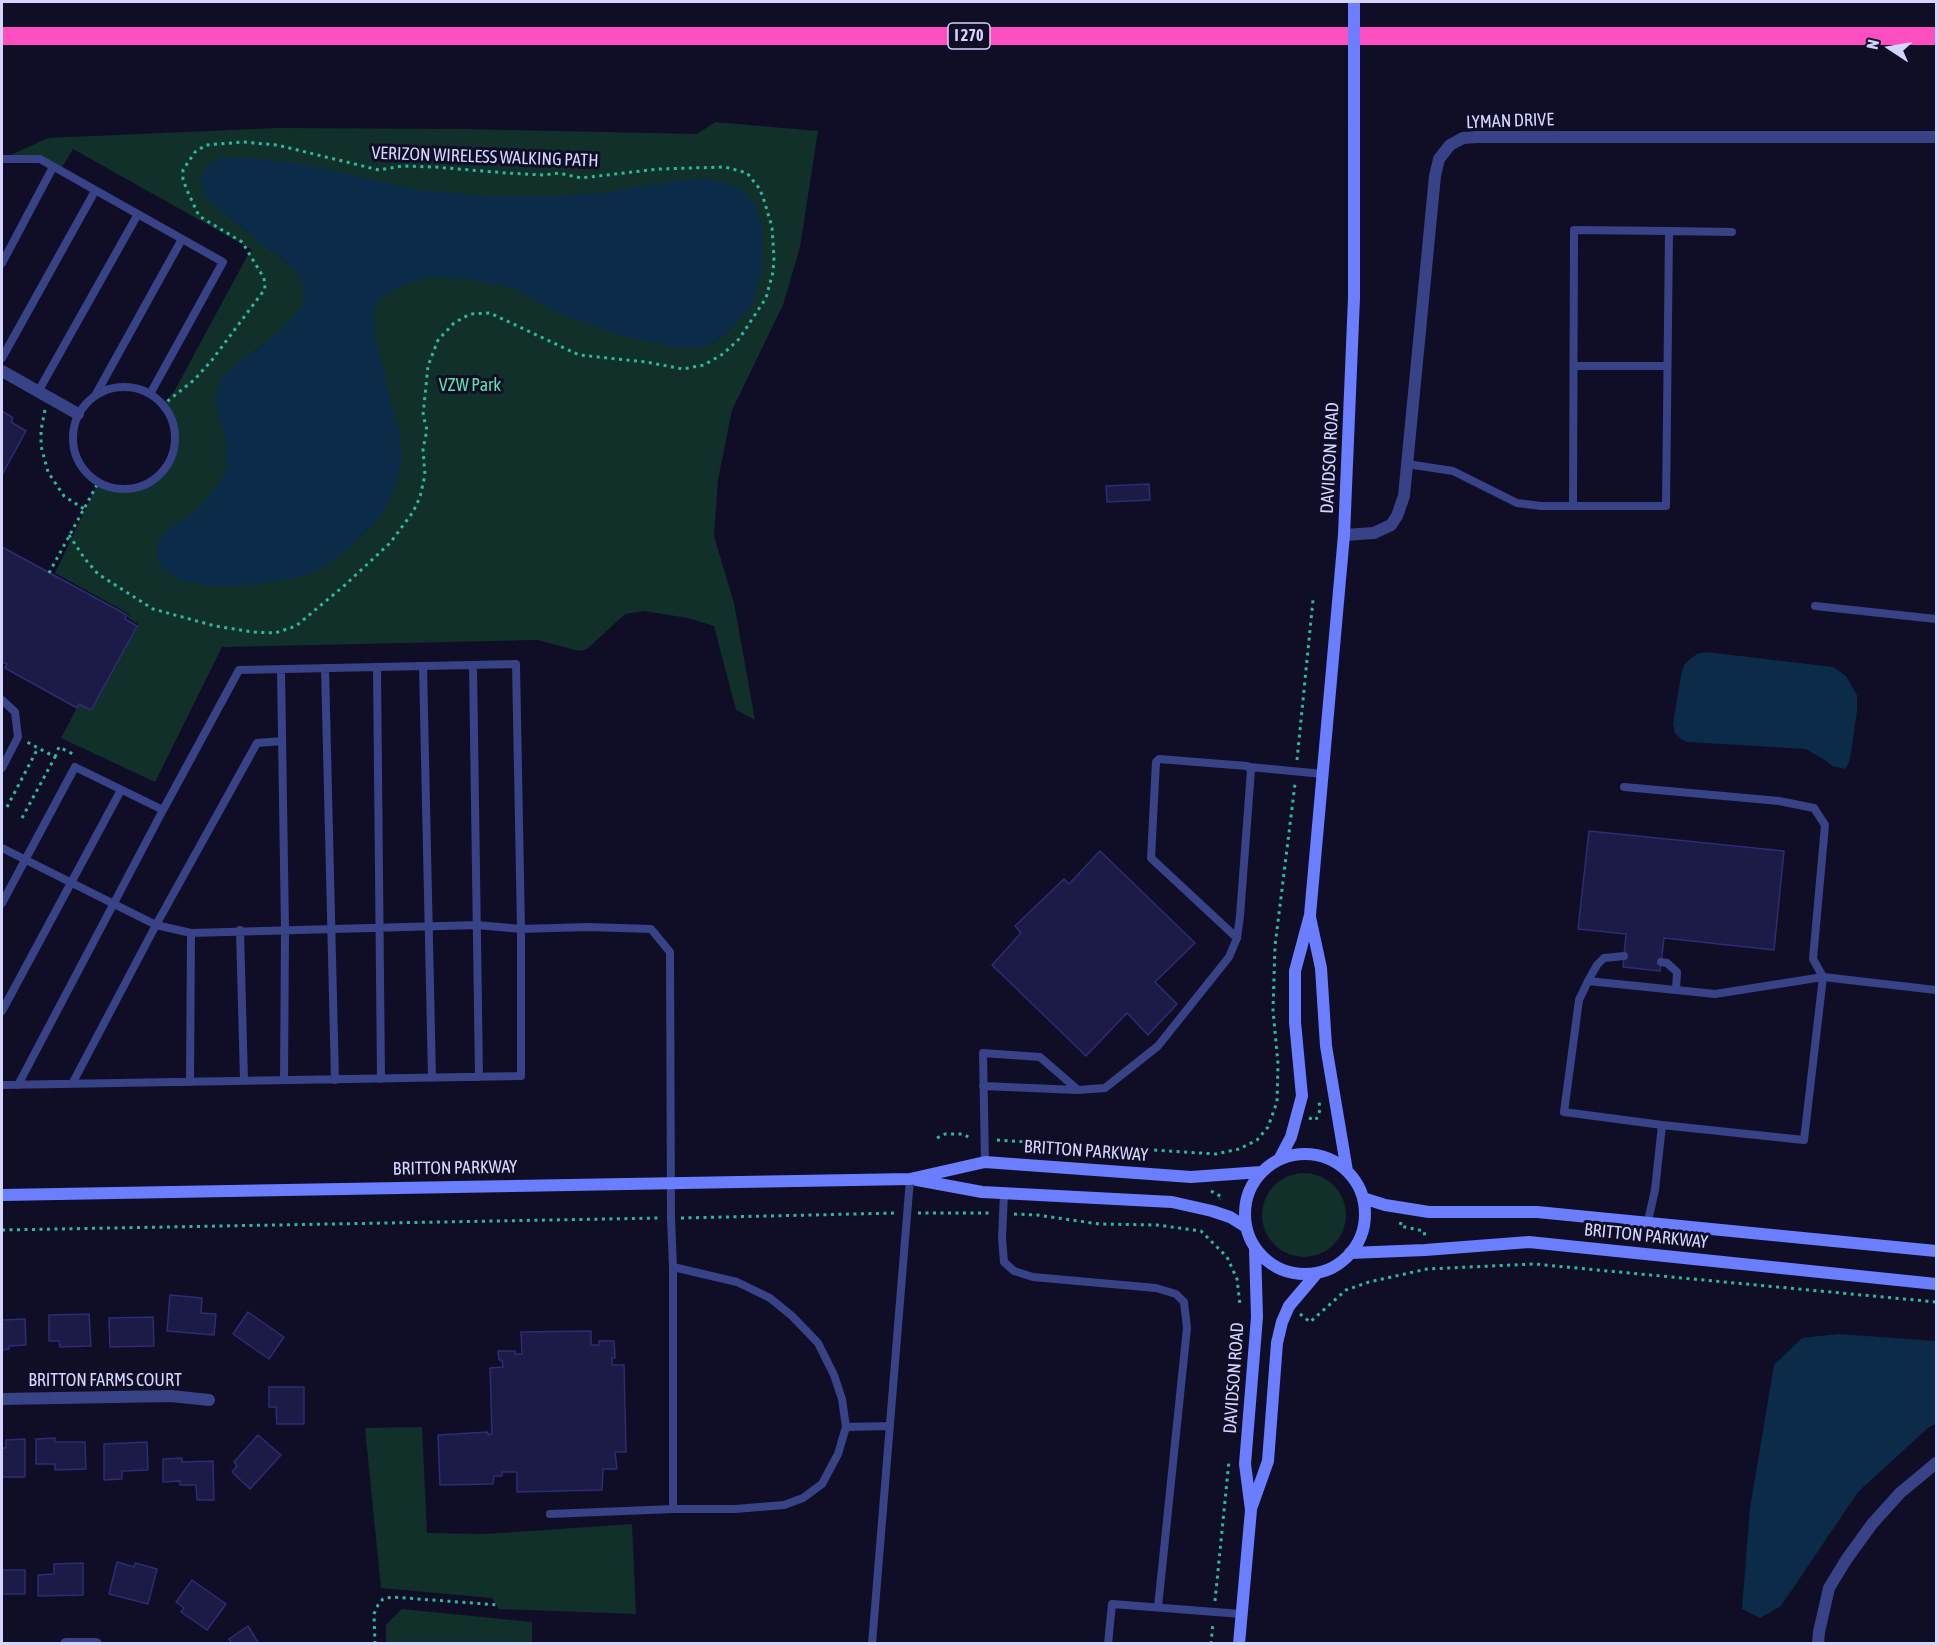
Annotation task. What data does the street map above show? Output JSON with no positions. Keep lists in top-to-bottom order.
{
  "streets": {
    "highway": ["I 270"],
    "main road": ["DAVIDSON ROAD", "BRITTON PARKWAY"],
    "street": ["LYMAN DRIVE", "BRITTON FARMS COURT"],
    "path": ["VERIZON WIRELESS WALKING PATH"]
  },
  "crossings": [
    ["LYMAN DRIVE", "DAVIDSON ROAD"],
    ["DAVIDSON ROAD", "BRITTON PARKWAY"]
  ],
  "parks": ["VZW Park"],
  "north": "left"
}
